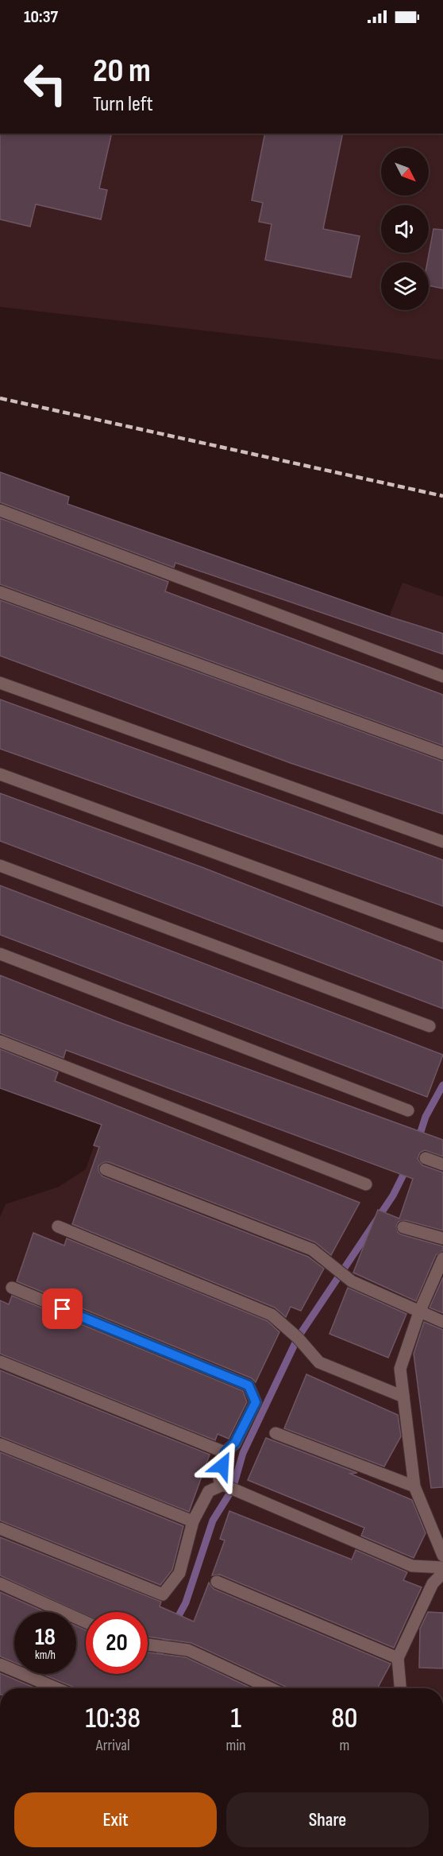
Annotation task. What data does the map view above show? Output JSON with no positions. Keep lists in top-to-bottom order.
{
  "north": "bottom right",
  "page": {
    "status": "10:37",
    "turn": ["20 m", "Turn left"],
    "speed": "18 km/h",
    "limit": "20",
    "eta": [
      "10:38",
      "Arrival",
      "1",
      "min",
      "80",
      "m"
    ],
    "buttons": ["Exit", "Share"]
  }
}
